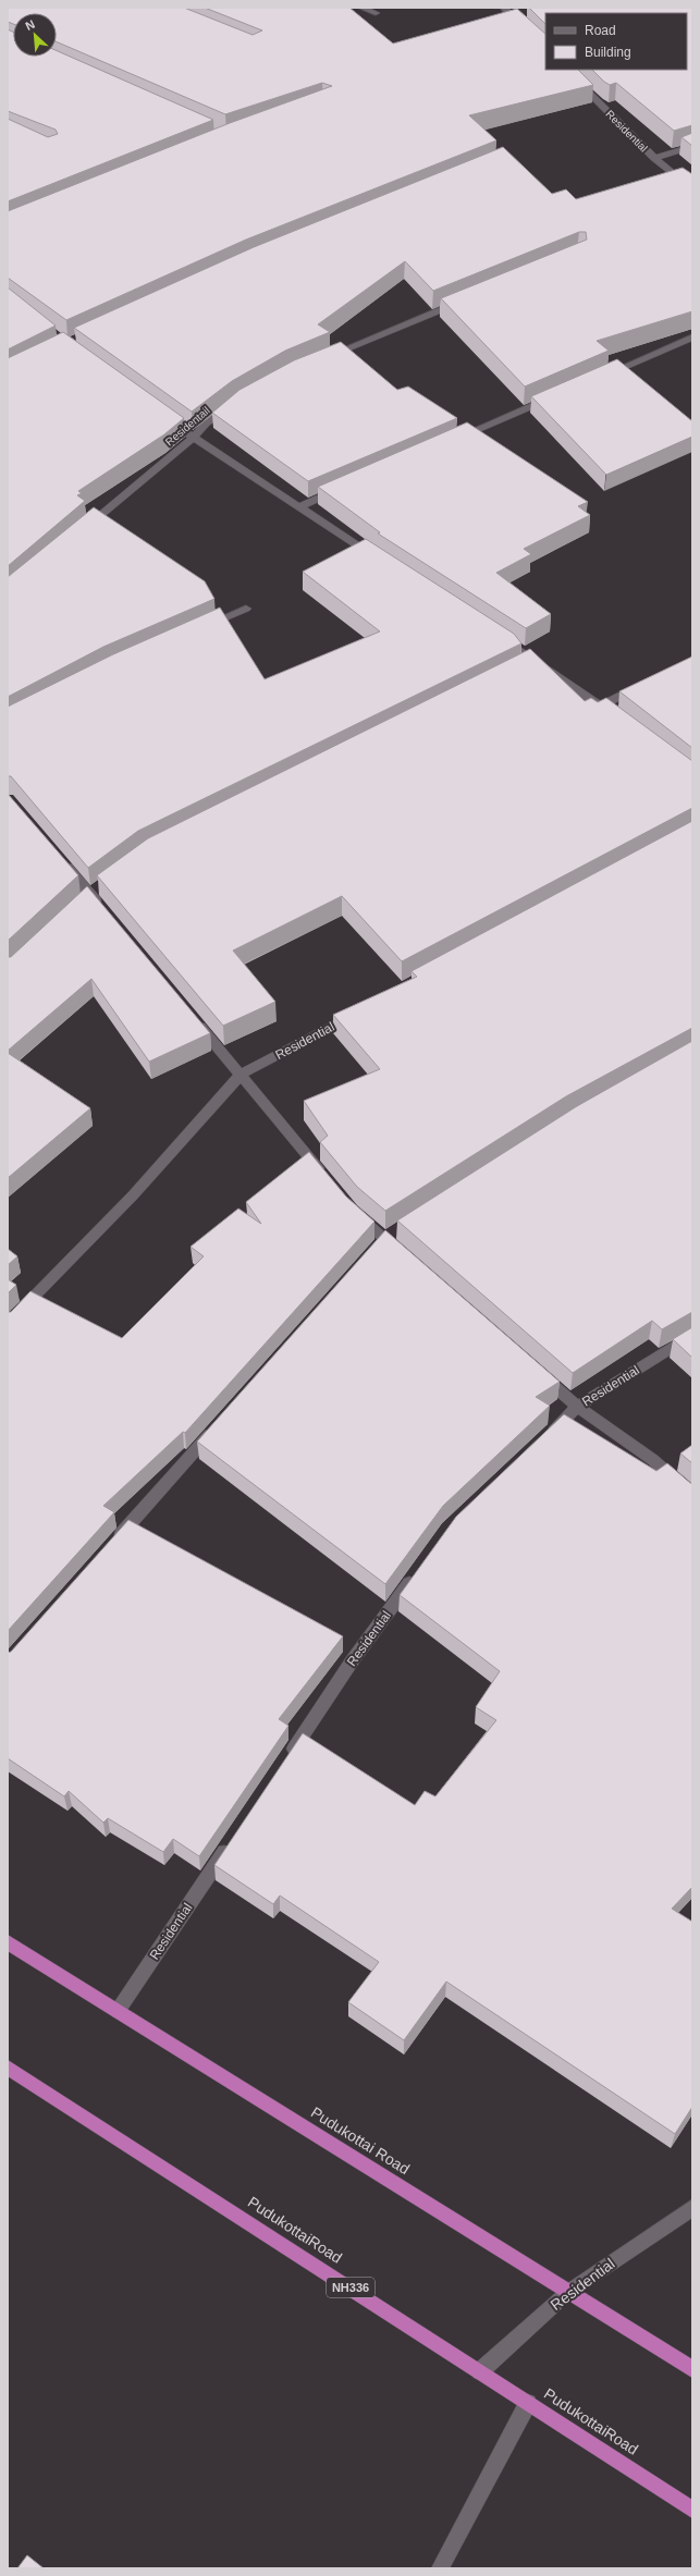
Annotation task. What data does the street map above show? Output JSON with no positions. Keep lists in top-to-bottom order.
{
  "streets": {
    "highway": ["Pudukottai Road", "PudukottaiRoad", "NH336"],
    "street": ["Residential", "Residentail"]
  },
  "crossings": [
    ["Residential", "Pudukottai Road"],
    ["Residential", "PudukottaiRoad"]
  ],
  "legend": ["Road", "Building"],
  "north": "top left"
}
